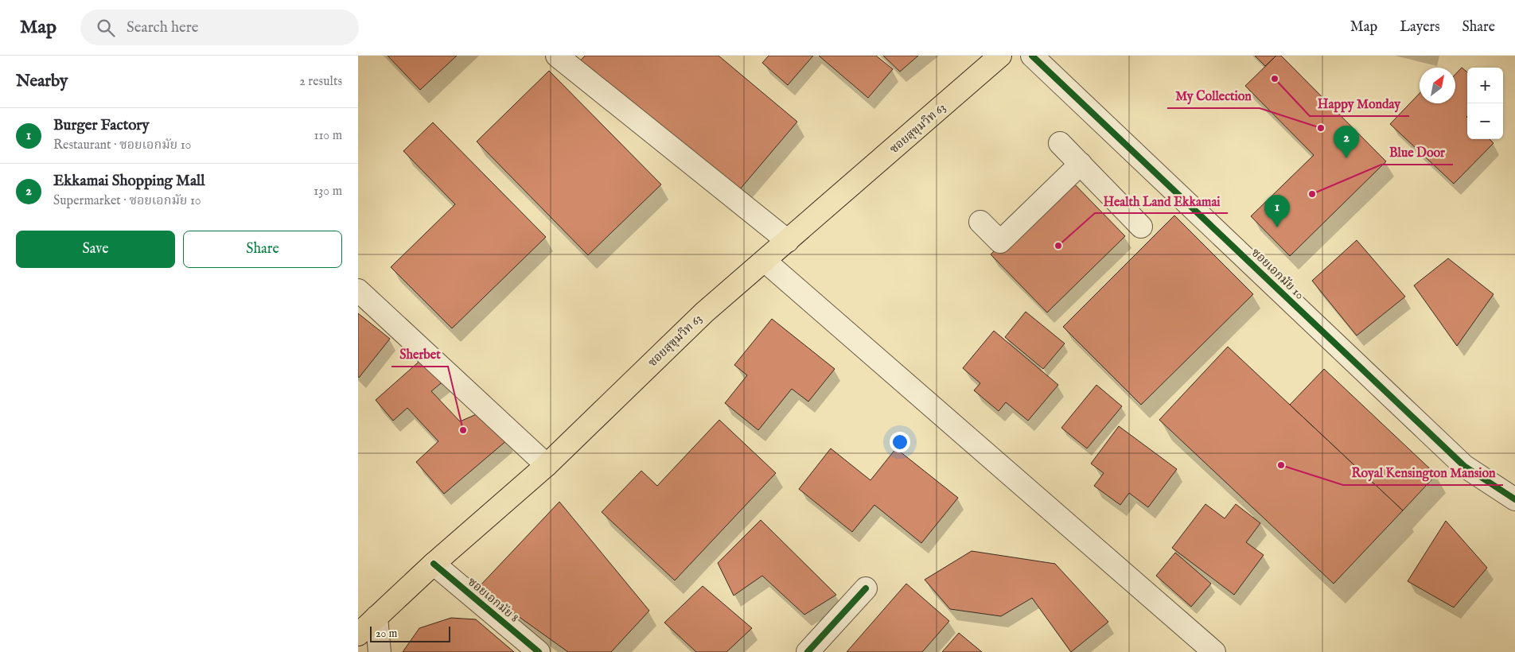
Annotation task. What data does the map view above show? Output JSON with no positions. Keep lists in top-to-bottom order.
{
  "streets": {
    "main road": ["ซอยสุขุมวิท 63"],
    "street": ["ซอยเอกมัย 10", "ซอยเอกมัย 8"]
  },
  "crossings": [
    ["ซอยสุขุมวิท 63", "ซอยเอกมัย 8"]
  ],
  "places": [
    "Happy Monday",
    "My Collection",
    "Blue Door",
    "Health Land Ekkamai",
    "Sherbet",
    "Royal Kensington Mansion"
  ],
  "scale_bar": "20 m",
  "north": "top right",
  "page": {
    "header": "Map",
    "search": "Search here",
    "nav": ["Map", "Layers", "Share"],
    "heading": ["Nearby", "2 results"],
    "map_buttons": ["+", "−"],
    "list": [
      {
        "mark": "1",
        "name": "Burger Factory",
        "note": "Restaurant · ซอยเอกมัย 10",
        "value": "110 m"
      },
      {
        "mark": "2",
        "name": "Ekkamai Shopping Mall",
        "note": "Supermarket · ซอยเอกมัย 10",
        "value": "130 m"
      }
    ],
    "pins": ["2", "1"],
    "buttons": ["Save", "Share"],
    "scale": "20 m"
  }
}
